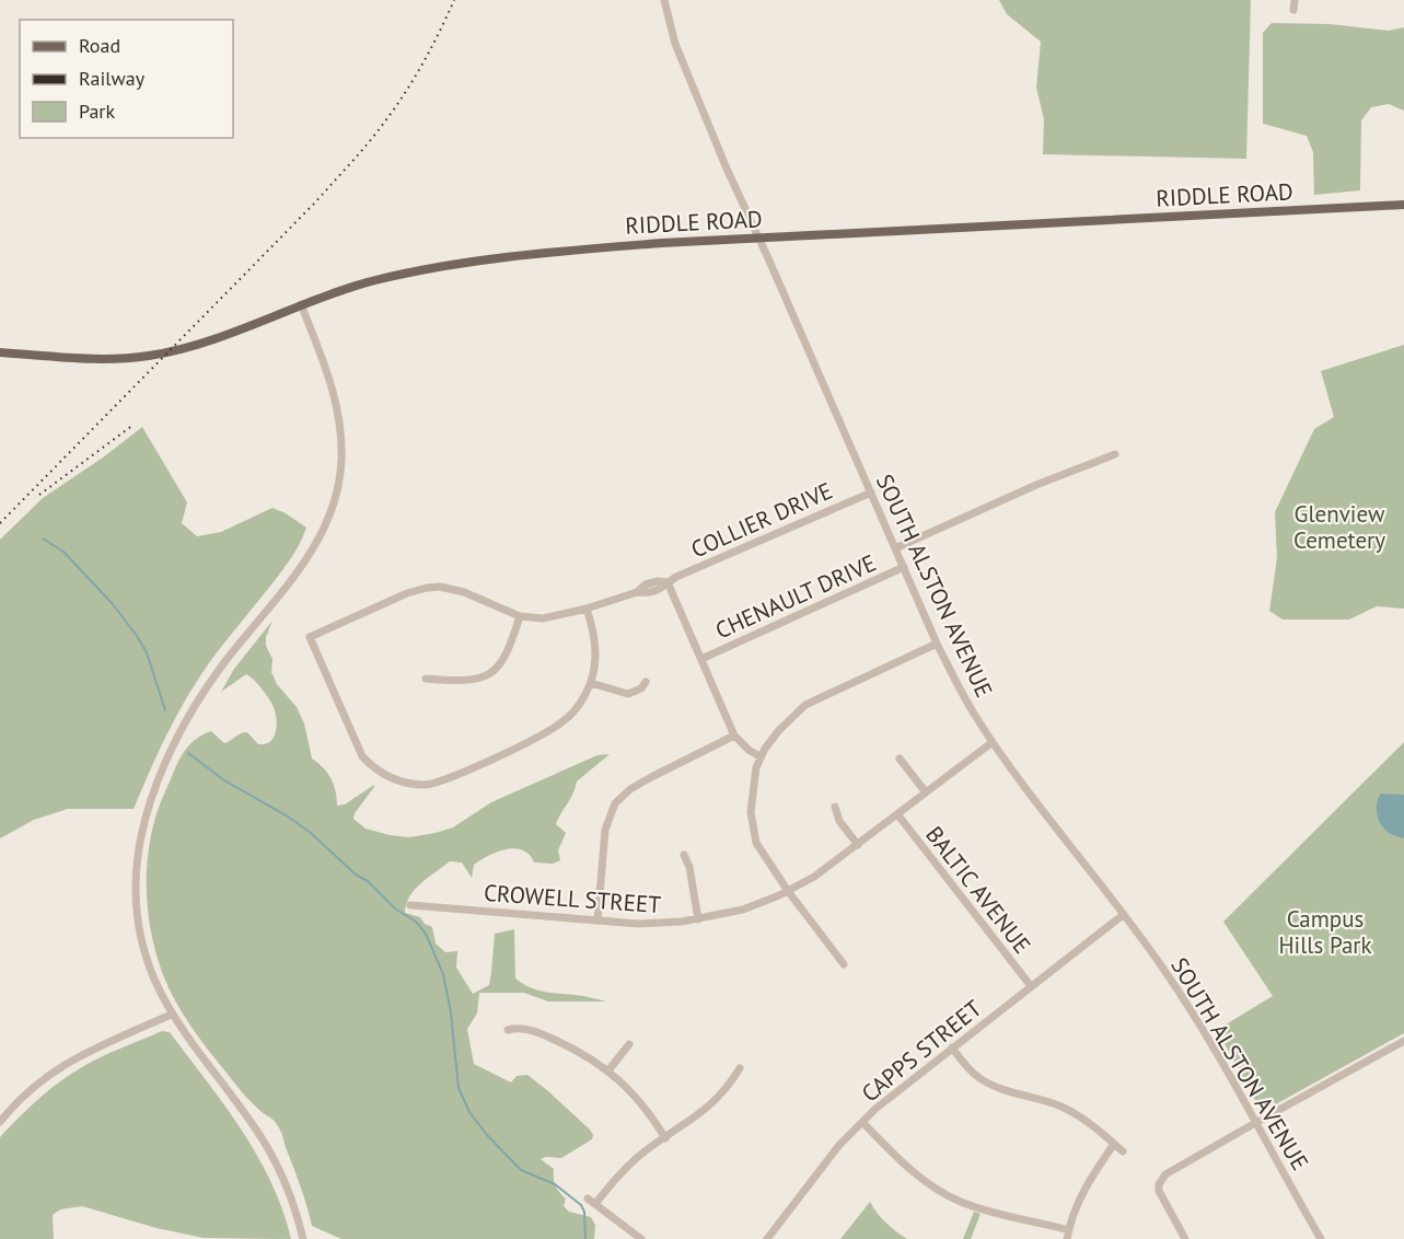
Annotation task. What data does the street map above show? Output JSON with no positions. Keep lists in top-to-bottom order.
{
  "streets": {
    "main road": ["RIDDLE ROAD"],
    "street": [
      "COLLIER DRIVE",
      "SOUTH ALSTON AVENUE",
      "CHENAULT DRIVE",
      "BALTIC AVENUE",
      "CROWELL STREET",
      "CAPPS STREET"
    ]
  },
  "crossings": [
    ["RIDDLE ROAD", "SOUTH ALSTON AVENUE"],
    ["COLLIER DRIVE", "SOUTH ALSTON AVENUE"],
    ["SOUTH ALSTON AVENUE", "CHENAULT DRIVE"],
    ["SOUTH ALSTON AVENUE", "CROWELL STREET"],
    ["SOUTH ALSTON AVENUE", "CAPPS STREET"],
    ["BALTIC AVENUE", "CROWELL STREET"],
    ["BALTIC AVENUE", "CAPPS STREET"]
  ],
  "parks": ["Glenview Cemetery", "Campus Hills Park"],
  "legend": ["Road", "Railway", "Park"]
}
